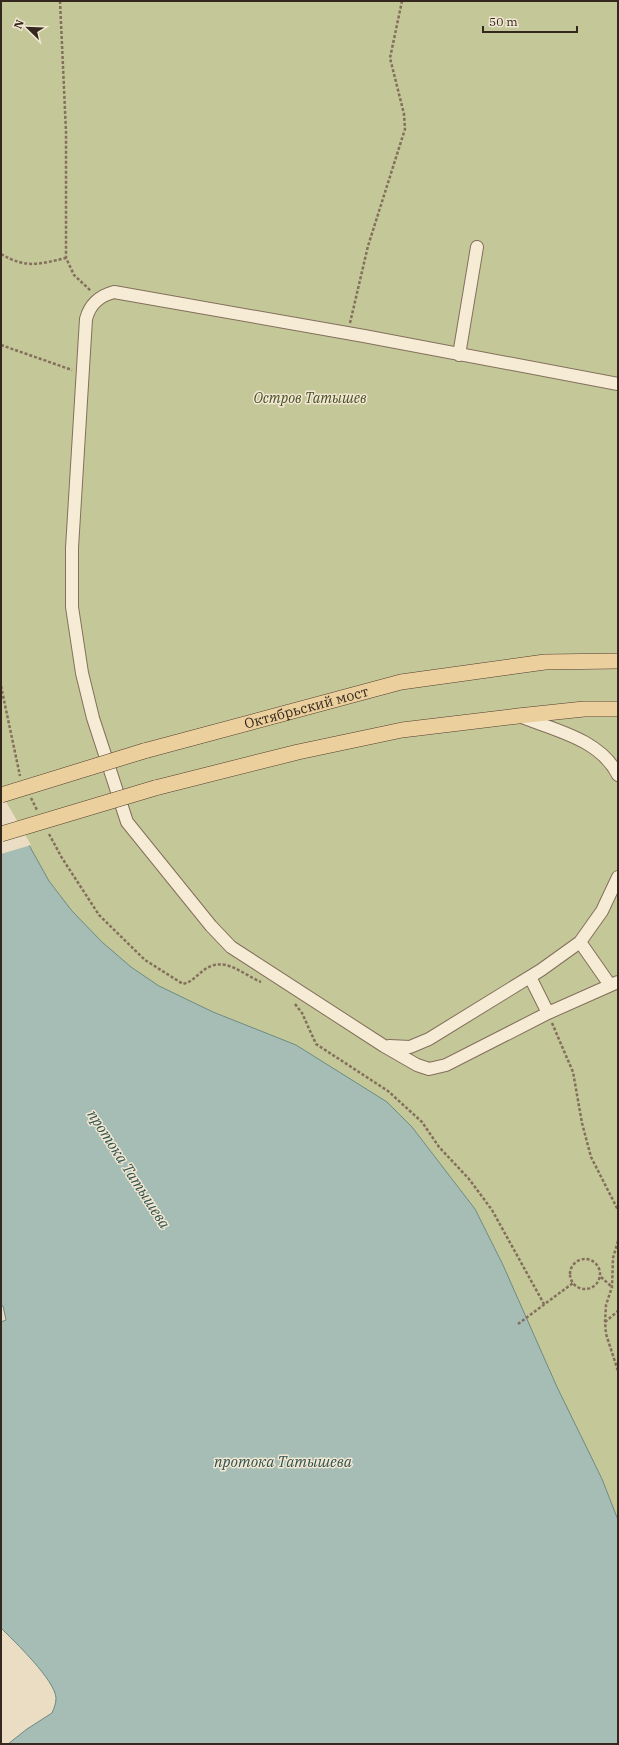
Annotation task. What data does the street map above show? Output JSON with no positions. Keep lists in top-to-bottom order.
{
  "streets": {
    "main road": ["Октябрьский мост"]
  },
  "water": ["протока Татышева"],
  "parks": ["Остров Татышев"],
  "scale_bar": "50 m",
  "north": "top left"
}
